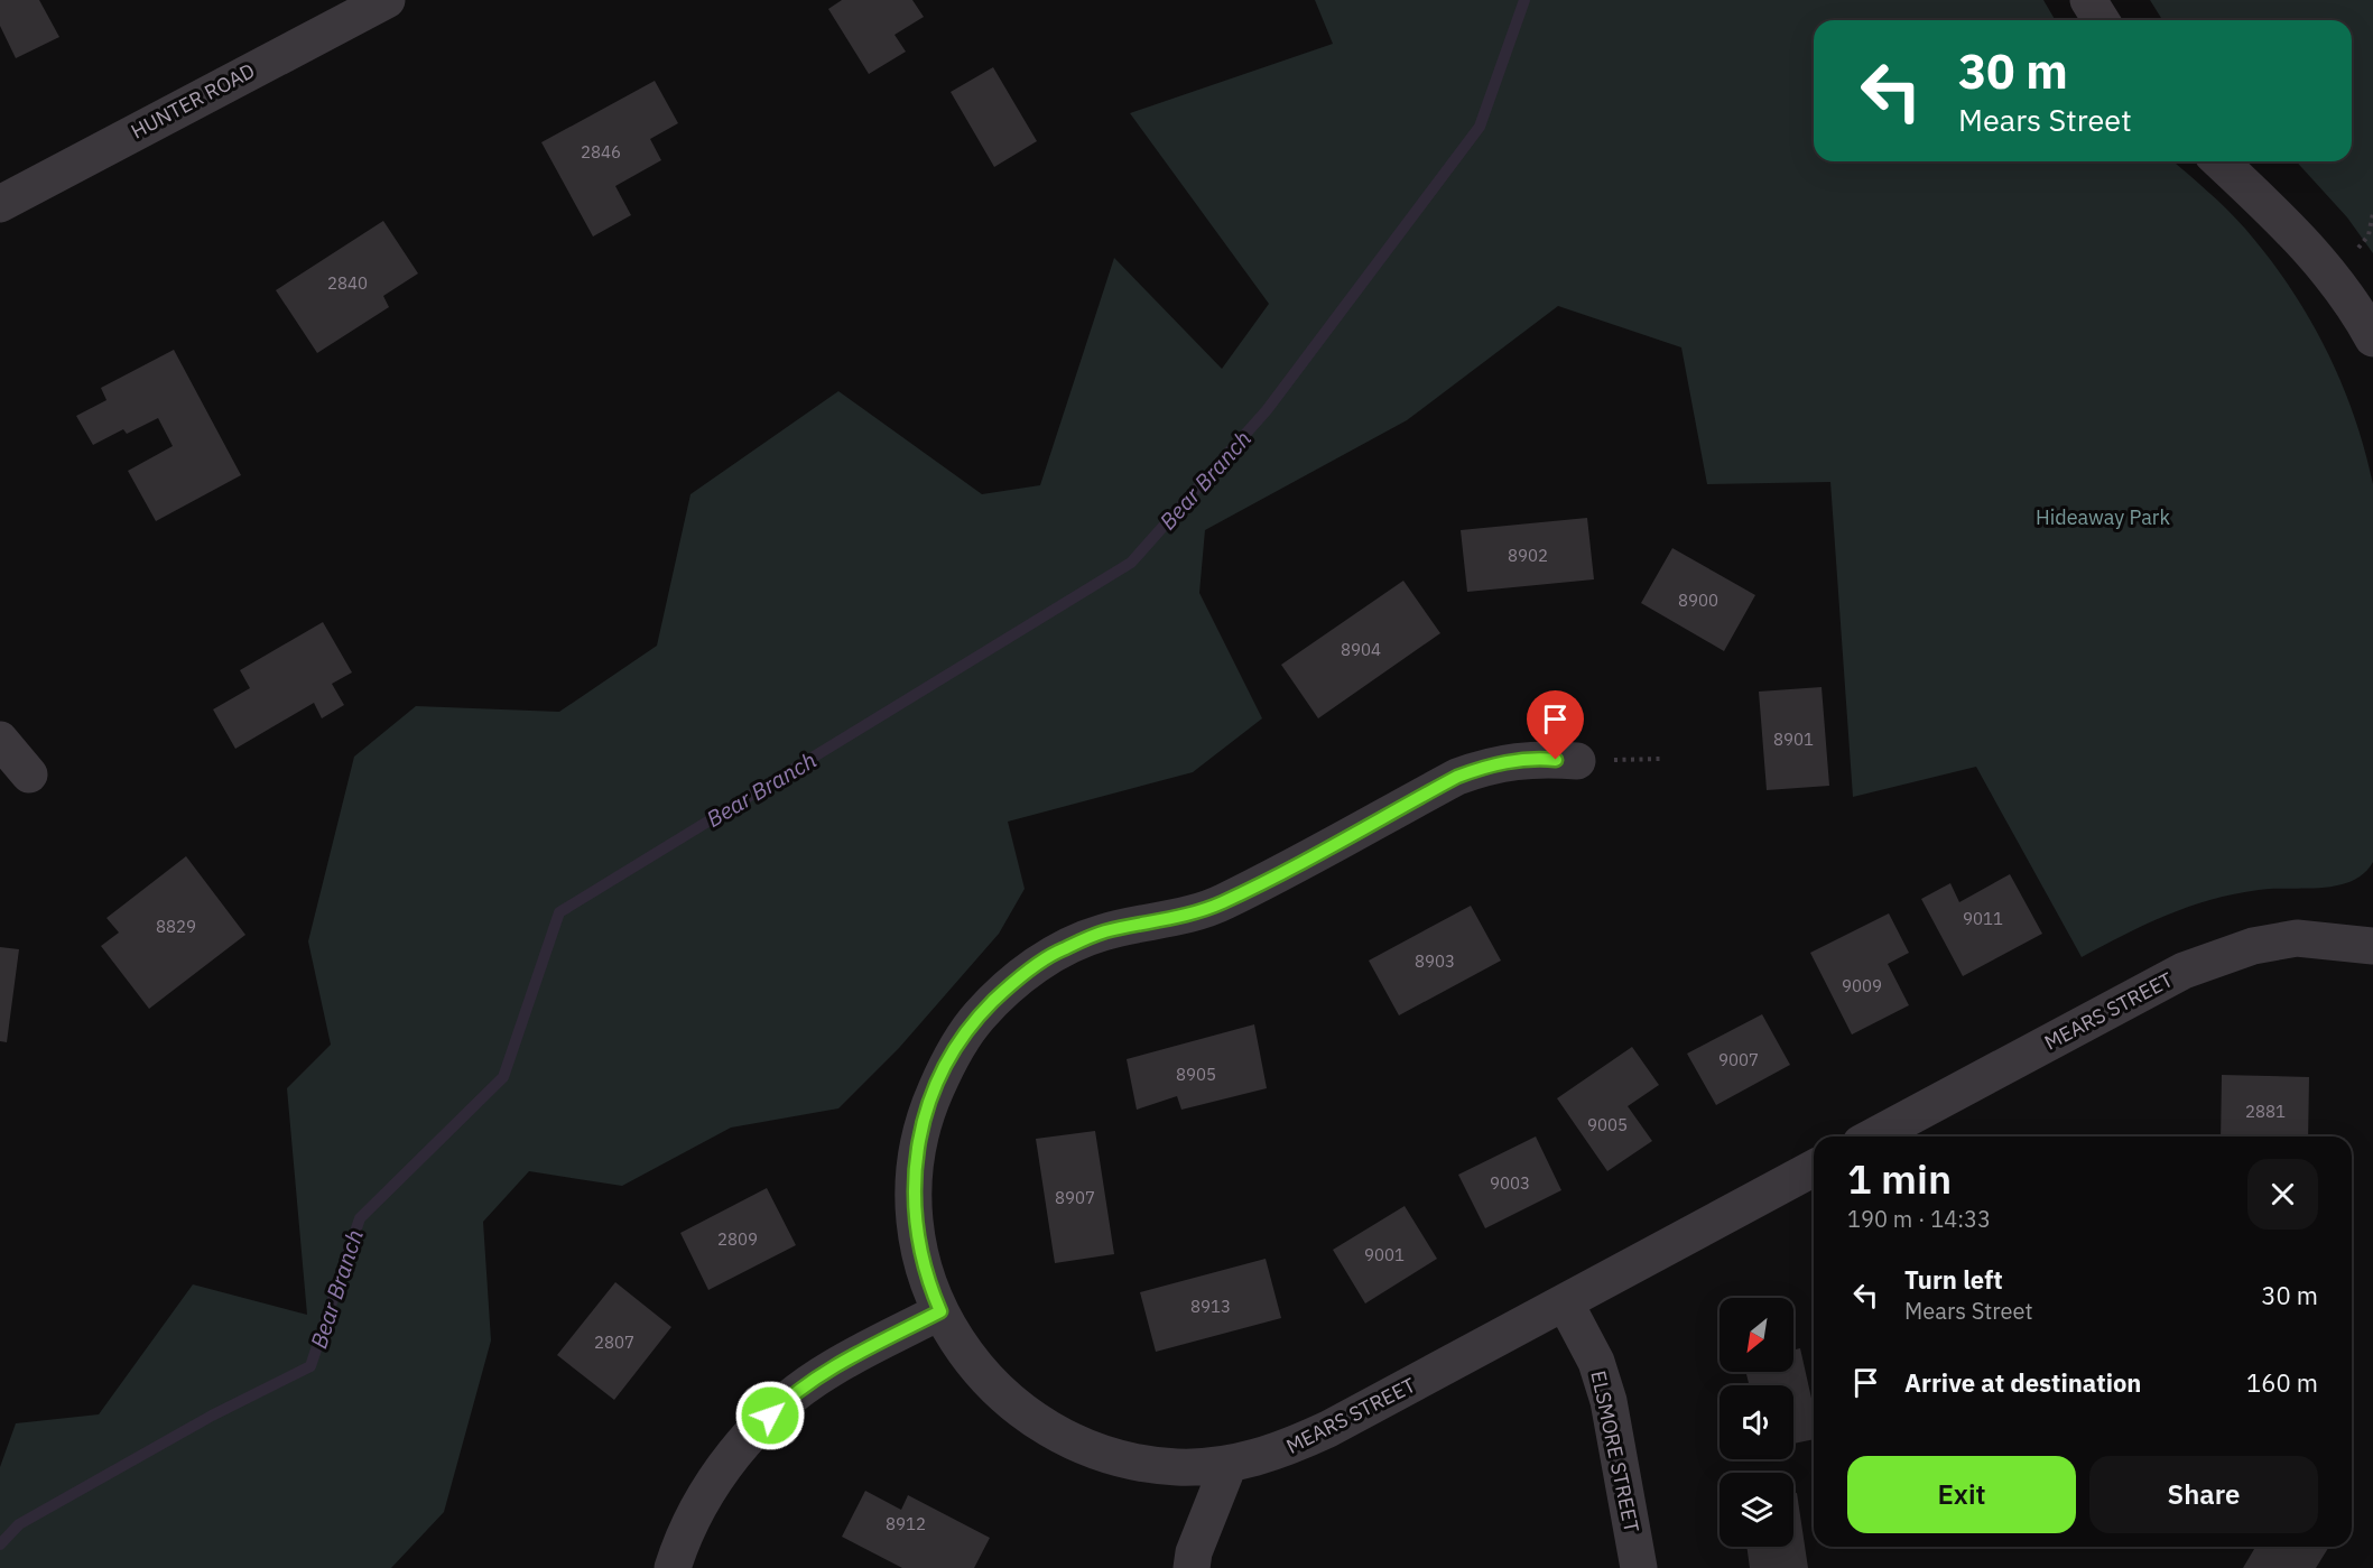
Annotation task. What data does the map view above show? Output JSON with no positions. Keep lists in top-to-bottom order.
{
  "streets": {
    "street": ["HUNTER ROAD", "MEARS STREET", "ELSMORE STREET"]
  },
  "crossings": [
    ["MEARS STREET", "ELSMORE STREET"]
  ],
  "water": ["Bear Branch"],
  "parks": ["Hideaway Park"],
  "house_numbers": [
    "2846",
    "2840",
    "8902",
    "8900",
    "8904",
    "8901",
    "9011",
    "8829",
    "8903",
    "9009",
    "9007",
    "8905",
    "2881",
    "9005",
    "9003",
    "8907",
    "2809",
    "9001",
    "8913",
    "2807",
    "8912"
  ],
  "north": "bottom left",
  "page": {
    "turn": ["30 m", "Mears Street"],
    "heading": ["1 min", "190 m · 14:33"],
    "list": [
      {
        "name": "Turn left",
        "note": "Mears Street",
        "value": "30 m"
      },
      {
        "name": "Arrive at destination",
        "value": "160 m"
      }
    ],
    "buttons": ["Exit", "Share"]
  }
}
